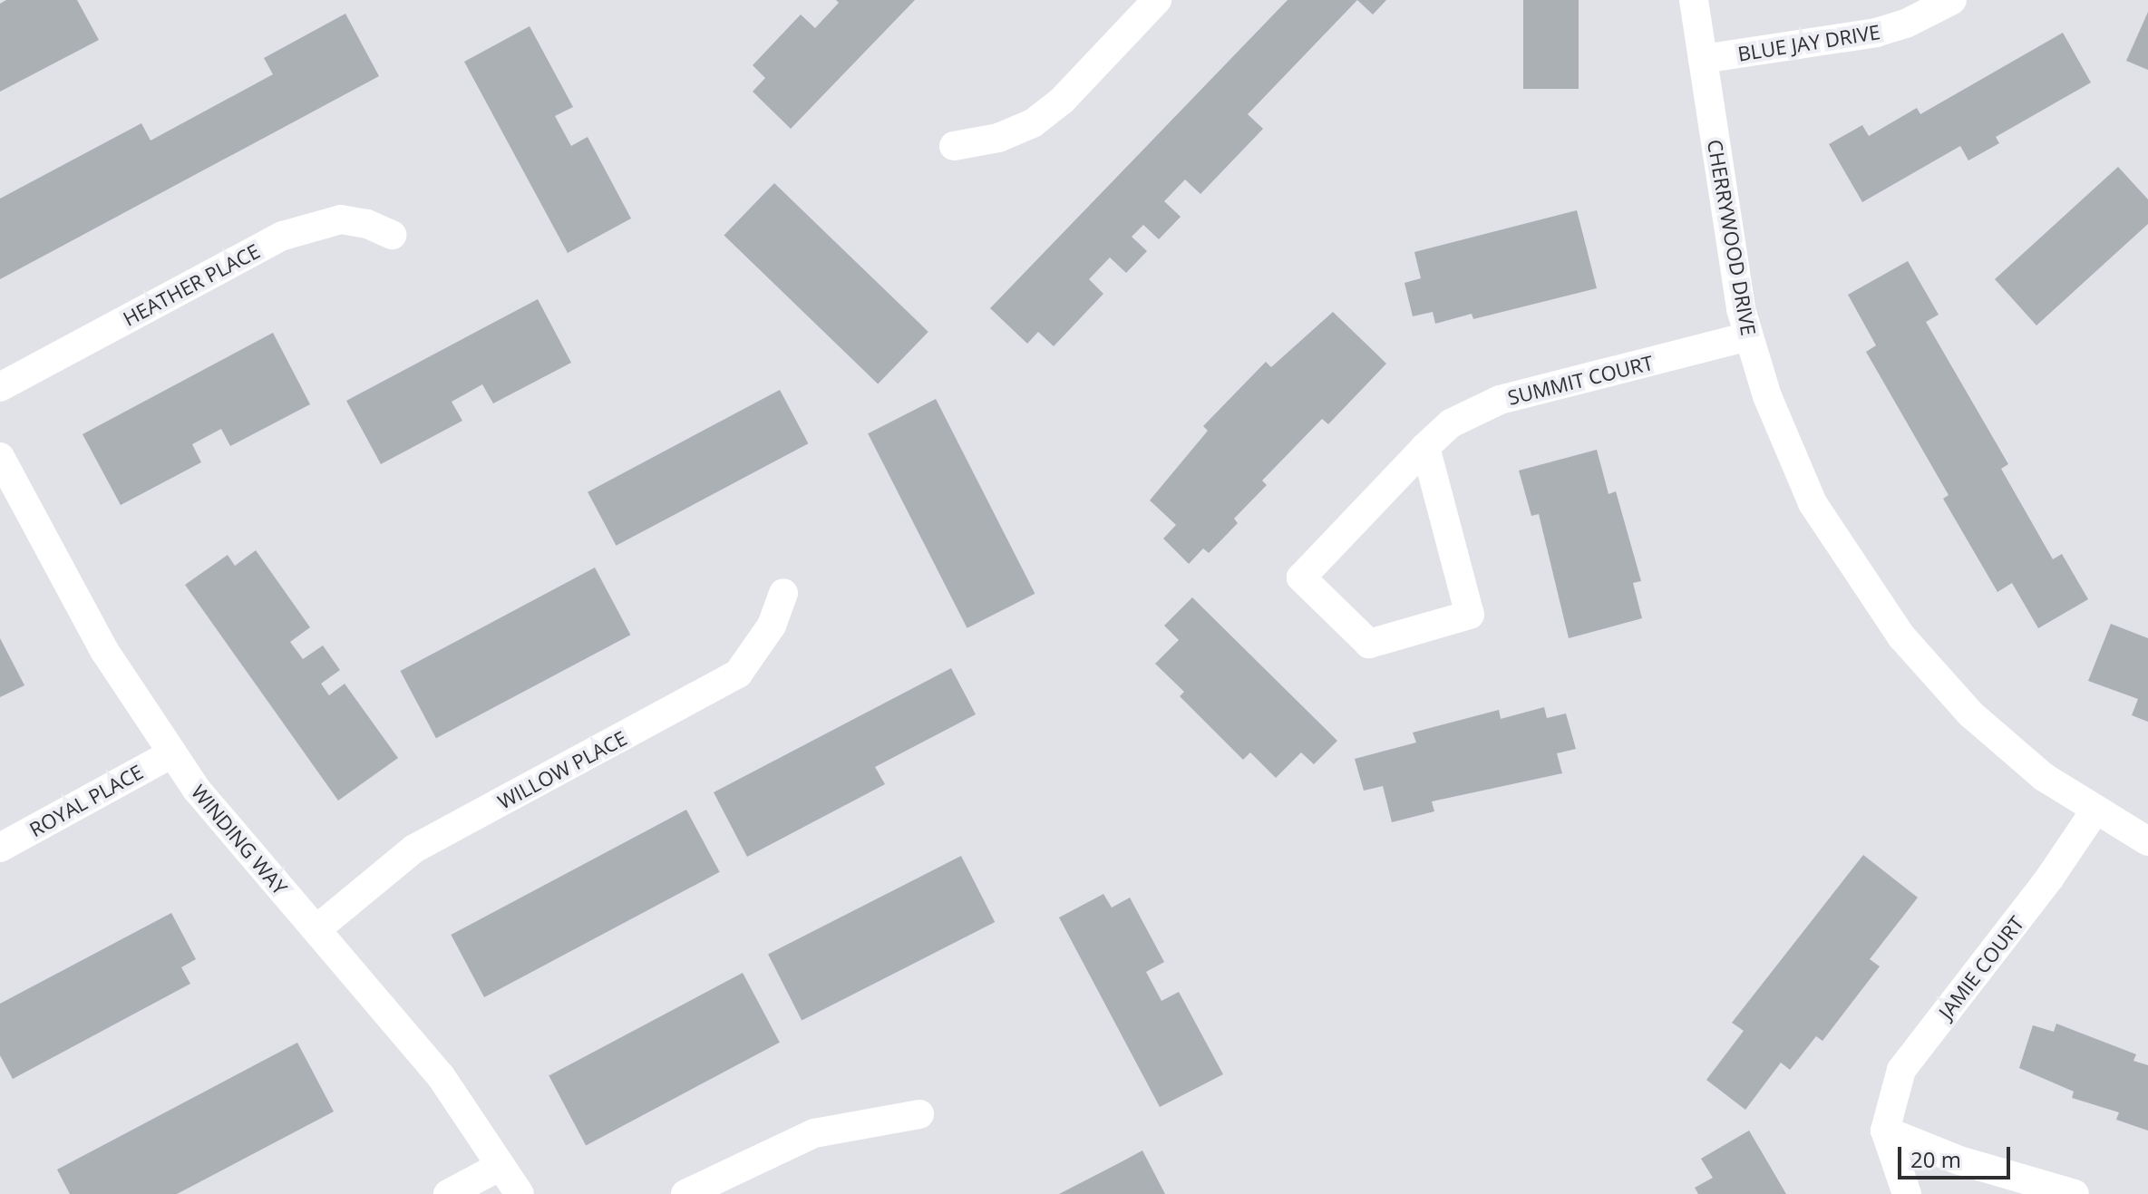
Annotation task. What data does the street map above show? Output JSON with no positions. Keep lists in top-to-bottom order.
{
  "streets": {
    "street": [
      "BLUE JAY DRIVE",
      "CHERRYWOOD DRIVE",
      "HEATHER PLACE",
      "SUMMIT COURT",
      "WILLOW PLACE",
      "ROYAL PLACE",
      "WINDING WAY",
      "JAMIE COURT"
    ]
  },
  "crossings": [
    ["BLUE JAY DRIVE", "CHERRYWOOD DRIVE"],
    ["CHERRYWOOD DRIVE", "SUMMIT COURT"],
    ["CHERRYWOOD DRIVE", "JAMIE COURT"],
    ["WILLOW PLACE", "WINDING WAY"],
    ["ROYAL PLACE", "WINDING WAY"]
  ],
  "scale_bar": "20 m"
}
